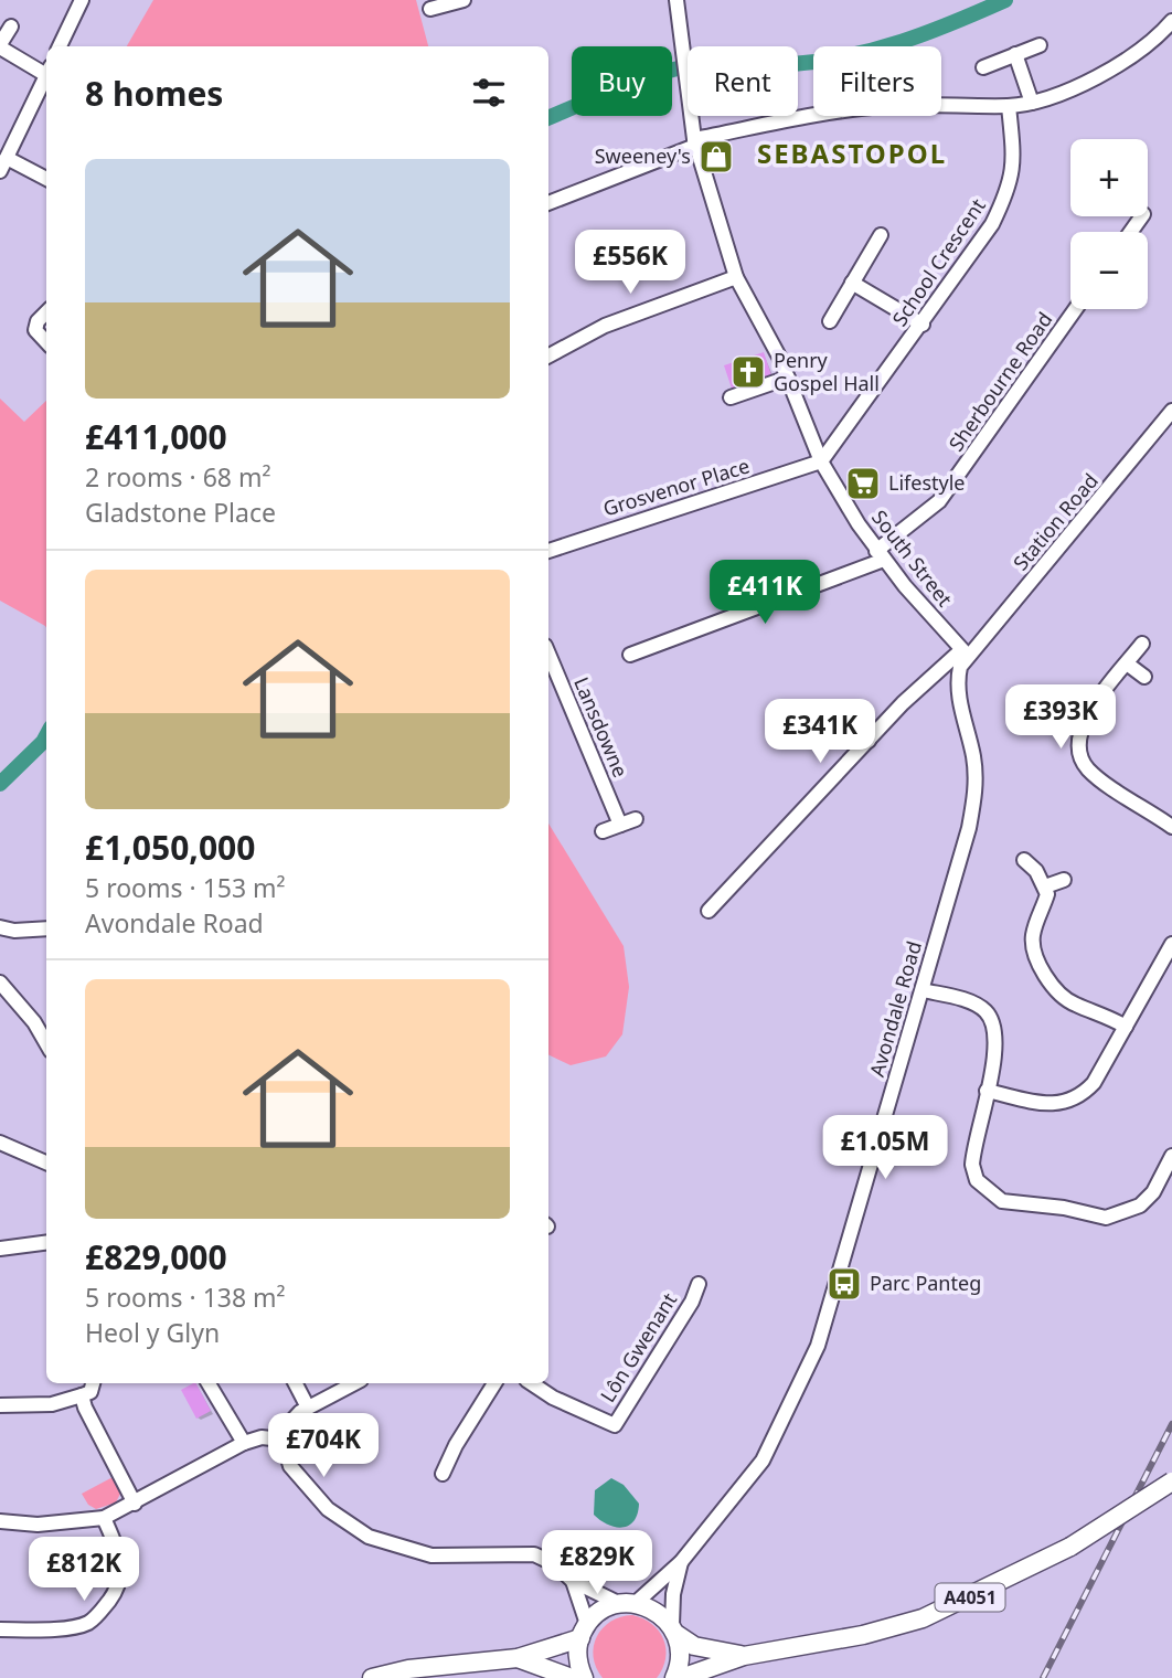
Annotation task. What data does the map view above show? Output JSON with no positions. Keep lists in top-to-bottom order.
{
  "streets": {
    "main road": ["A4051"],
    "street": [
      "School Crescent",
      "Sherbourne Road",
      "Grosvenor Place",
      "Station Road",
      "South Street",
      "Lansdowne",
      "Avondale Road",
      "Lôn Gwenant"
    ]
  },
  "crossings": [
    ["School Crescent", "Grosvenor Place"],
    ["School Crescent", "South Street"],
    ["Sherbourne Road", "South Street"],
    ["Grosvenor Place", "South Street"],
    ["Station Road", "South Street"],
    ["Station Road", "Avondale Road"],
    ["South Street", "Avondale Road"],
    ["Avondale Road", "A4051"]
  ],
  "districts": ["SEBASTOPOL"],
  "places": {
    "shop": ["Sweeney's"],
    "church": ["Penry Gospel Hall"],
    "supermarket": ["Lifestyle"],
    "bus stop": ["Parc Panteg"]
  },
  "page": {
    "chip": ["Buy", "Rent", "Filters"],
    "heading": "8 homes",
    "map_buttons": ["+", "−"],
    "list": [
      {
        "name": "£411,000",
        "note": "2 rooms · 68 m² · Gladstone Place"
      },
      {
        "name": "£1,050,000",
        "note": "5 rooms · 153 m² · Avondale Road"
      },
      {
        "name": "£829,000",
        "note": "5 rooms · 138 m² · Heol y Glyn"
      }
    ],
    "price": [
      "£556K",
      "£411K",
      "£393K",
      "£341K",
      "£1.05M",
      "£704K",
      "£829K",
      "£812K"
    ]
  }
}
